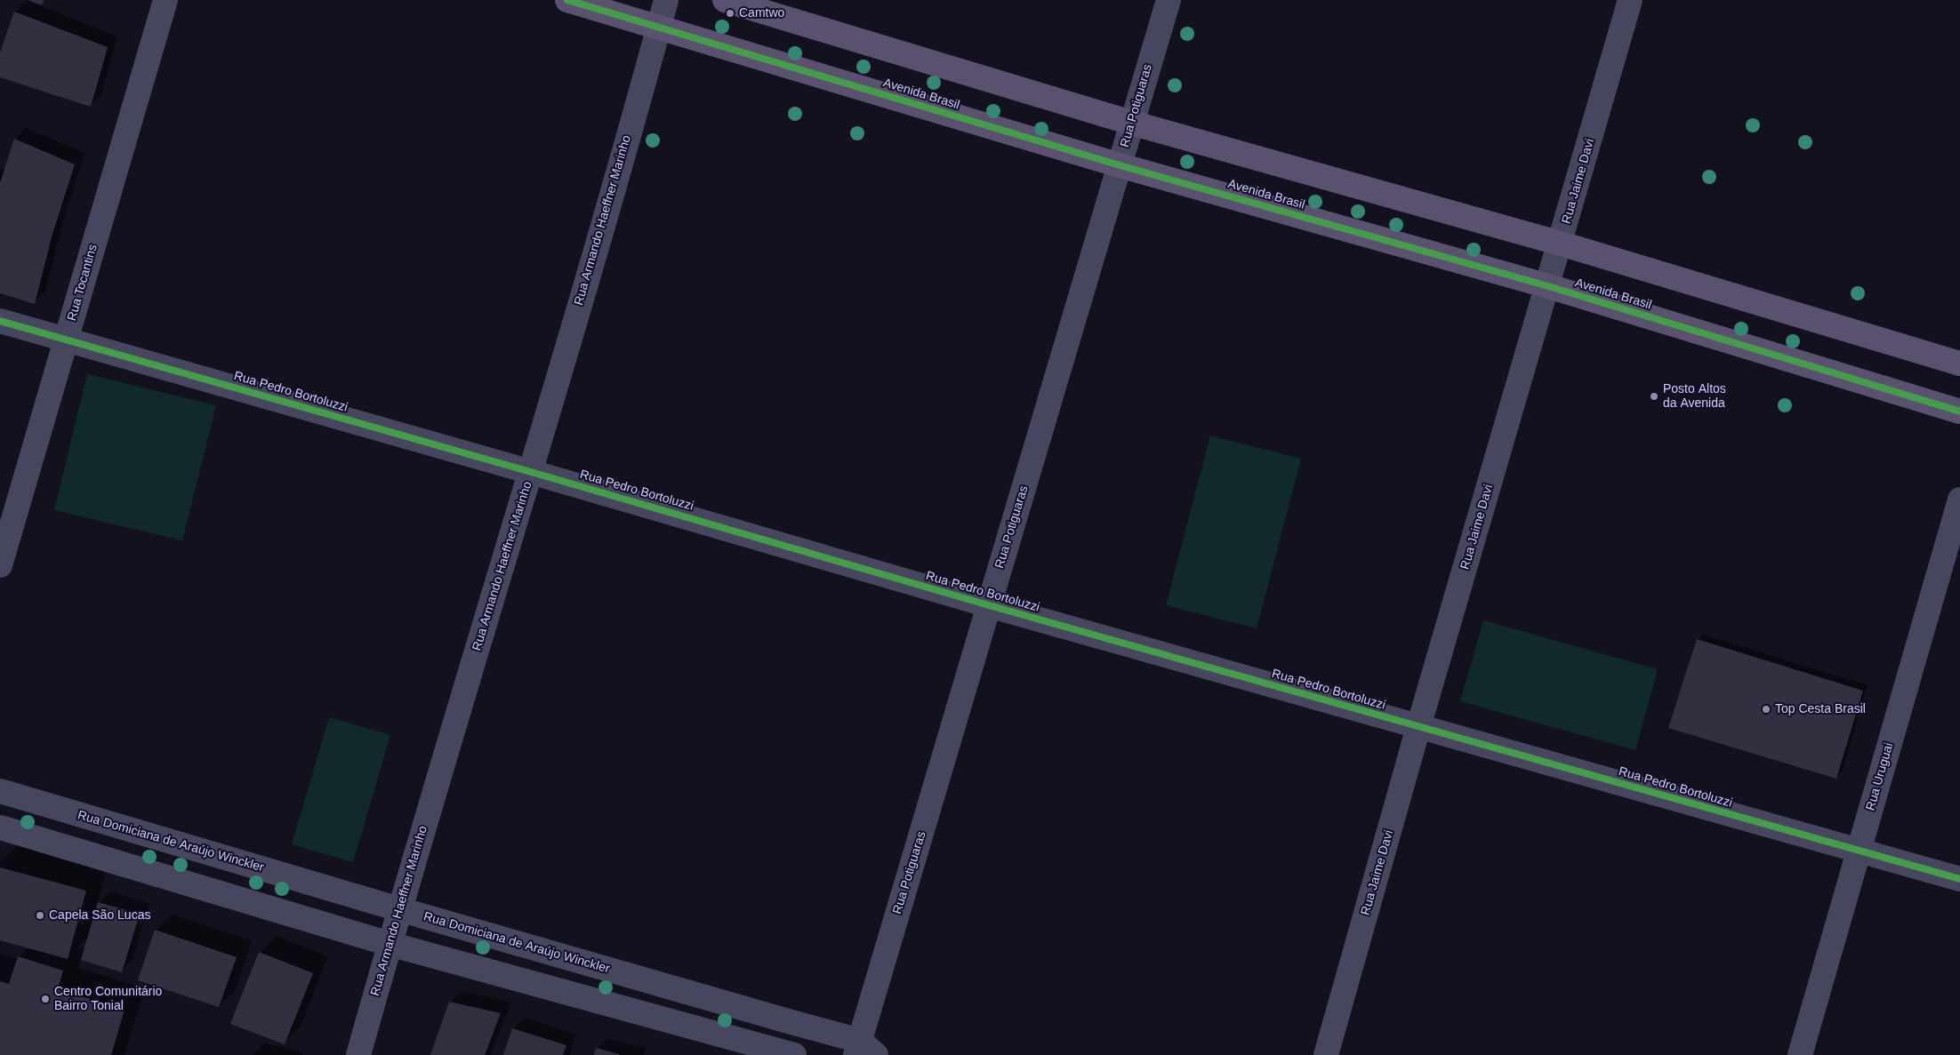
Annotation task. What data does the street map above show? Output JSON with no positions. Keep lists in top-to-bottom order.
{
  "streets": {
    "main road": ["Avenida Brasil"],
    "street": [
      "Rua Potiguaras",
      "Rua Jaime Davi",
      "Rua Armando Haeffner Marinho",
      "Rua Tocantins",
      "Rua Pedro Bortoluzzi",
      "Rua Uruguai",
      "Rua Domiciana de Araújo Winckler"
    ]
  },
  "crossings": [
    ["Avenida Brasil", "Rua Potiguaras"],
    ["Avenida Brasil", "Rua Jaime Davi"],
    ["Avenida Brasil", "Rua Armando Haeffner Marinho"],
    ["Rua Potiguaras", "Rua Pedro Bortoluzzi"],
    ["Rua Potiguaras", "Rua Domiciana de Araújo Winckler"],
    ["Rua Jaime Davi", "Rua Pedro Bortoluzzi"],
    ["Rua Armando Haeffner Marinho", "Rua Pedro Bortoluzzi"],
    ["Rua Armando Haeffner Marinho", "Rua Domiciana de Araújo Winckler"],
    ["Rua Tocantins", "Rua Pedro Bortoluzzi"],
    ["Rua Pedro Bortoluzzi", "Rua Uruguai"]
  ],
  "places": [
    "Camtwo",
    "Posto Altos da Avenida",
    "Top Cesta Brasil",
    "Capela São Lucas",
    "Centro Comunitário Bairro Tonial"
  ]
}
